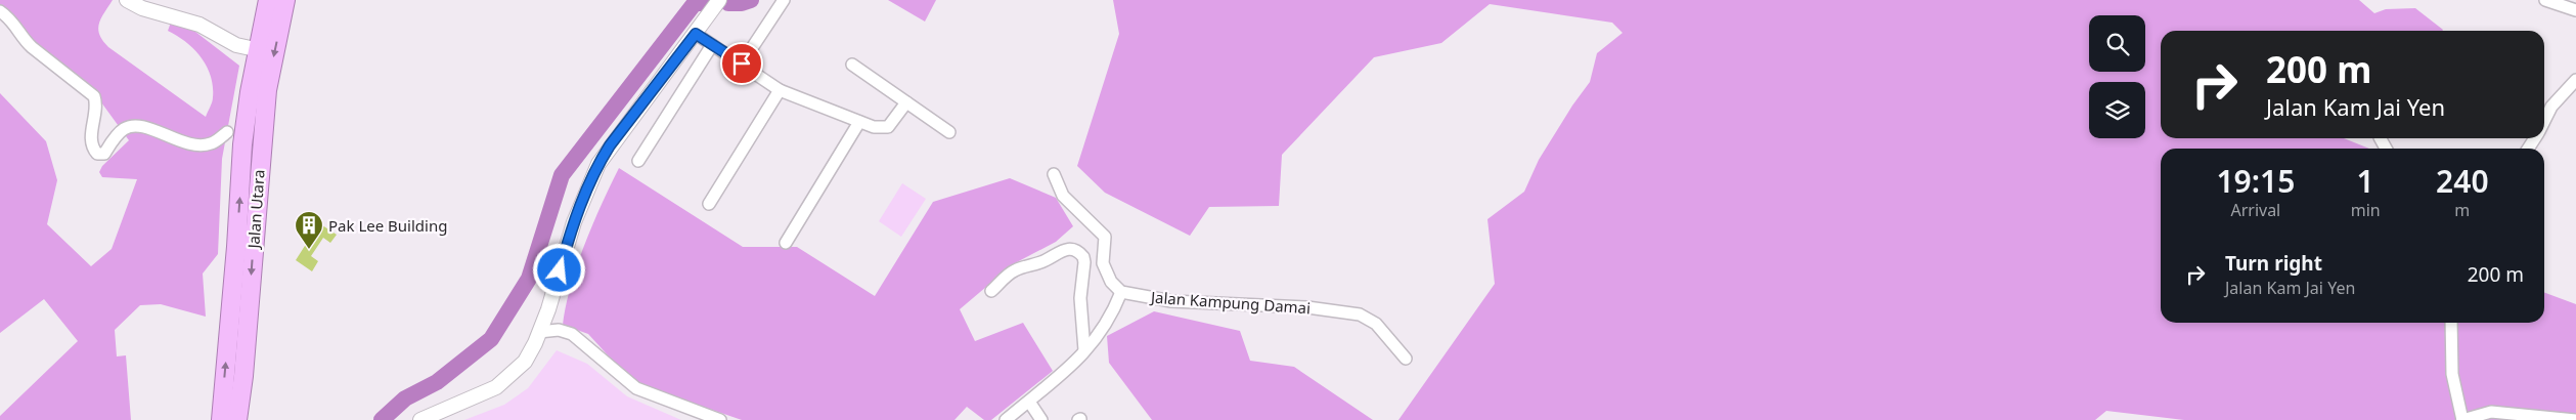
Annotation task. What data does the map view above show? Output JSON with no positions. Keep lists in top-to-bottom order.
{
  "streets": {
    "highway": ["Jalan Utara"],
    "street": ["Jalan Kampung Damai"]
  },
  "places": {
    "building": ["Pak Lee Building"]
  },
  "page": {
    "turn": ["200 m", "Jalan Kam Jai Yen"],
    "eta": [
      "19:15",
      "Arrival",
      "1",
      "min",
      "240",
      "m"
    ],
    "list": [
      {
        "name": "Turn right",
        "note": "Jalan Kam Jai Yen",
        "value": "200 m"
      }
    ]
  }
}
